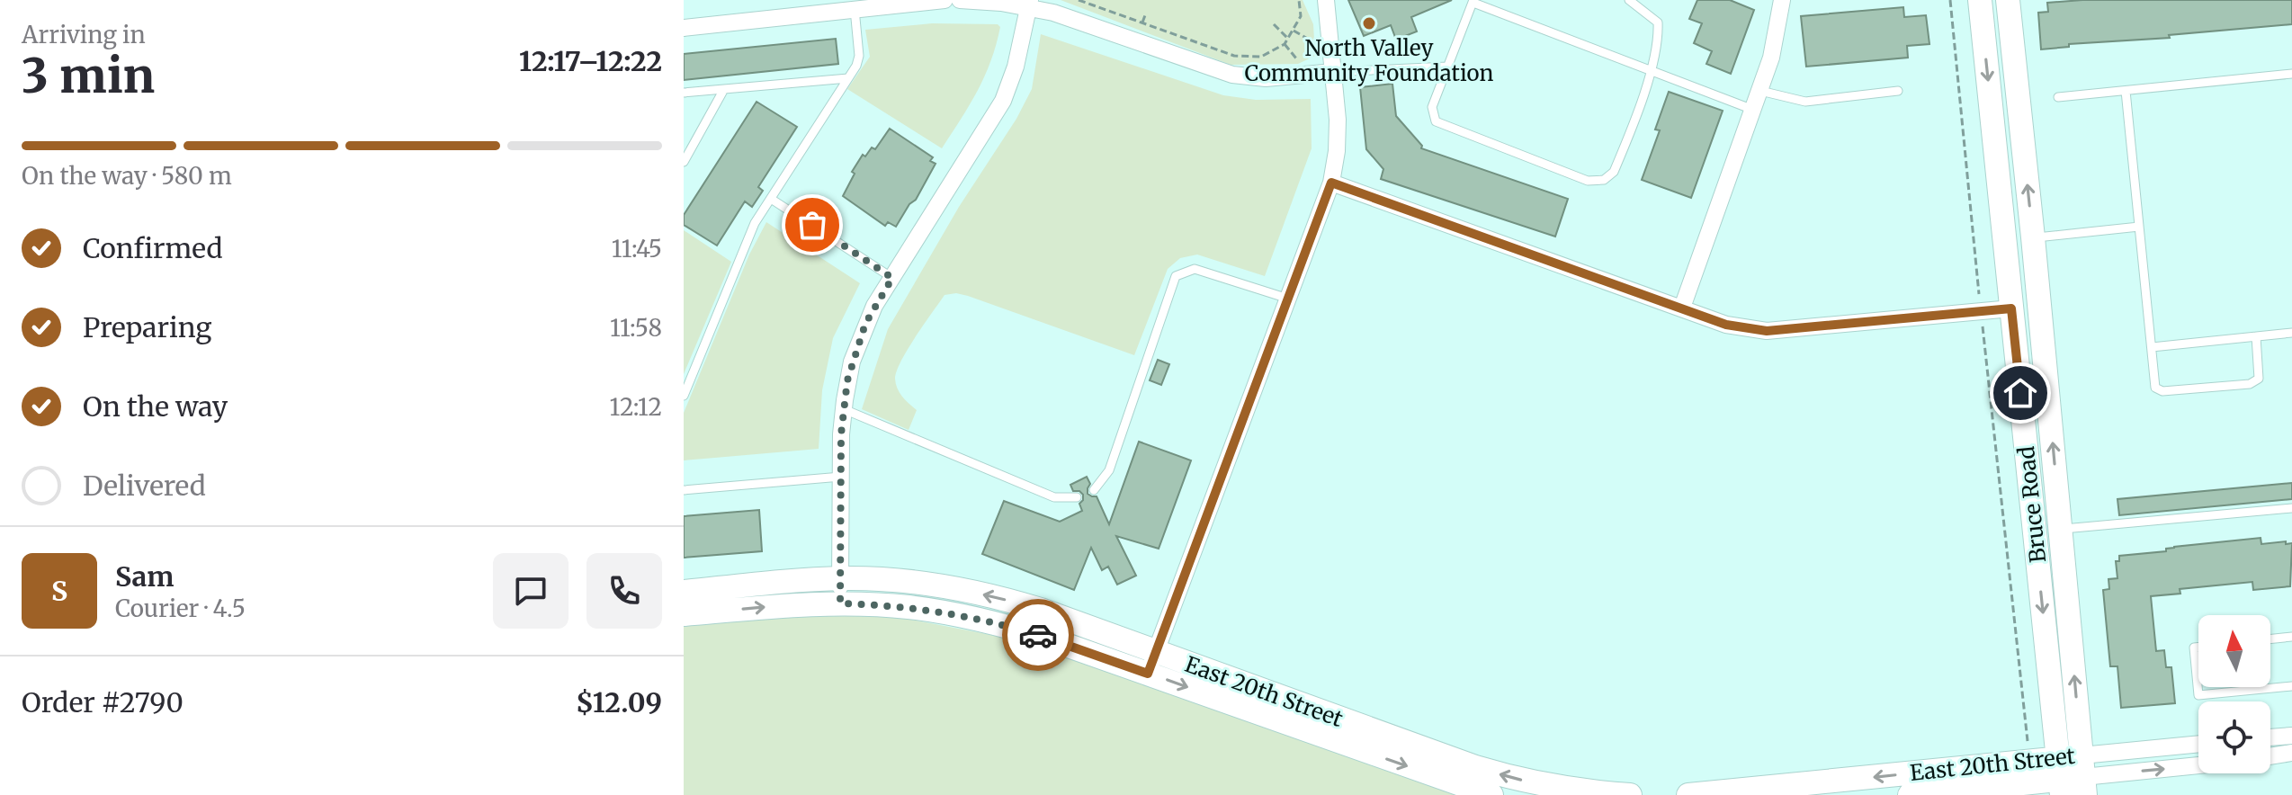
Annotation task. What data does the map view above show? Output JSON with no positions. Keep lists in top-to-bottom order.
{
  "streets": {
    "street": ["Bruce Road", "East 20th Street"]
  },
  "crossings": [
    ["Bruce Road", "East 20th Street"]
  ],
  "places": ["North Valley Community Foundation"],
  "north": "top",
  "page": {
    "heading": ["3 min", "Arriving in", "12:17–12:22"],
    "panel": [
      "Sam",
      "Courier · 4.5",
      "Order #2790",
      "$12.09"
    ],
    "bar": "On the way · 580 m",
    "list": [
      ["Confirmed", "11:45"],
      ["Preparing", "11:58"],
      ["On the way", "12:12"],
      "Delivered"
    ],
    "round": "S"
  }
}
